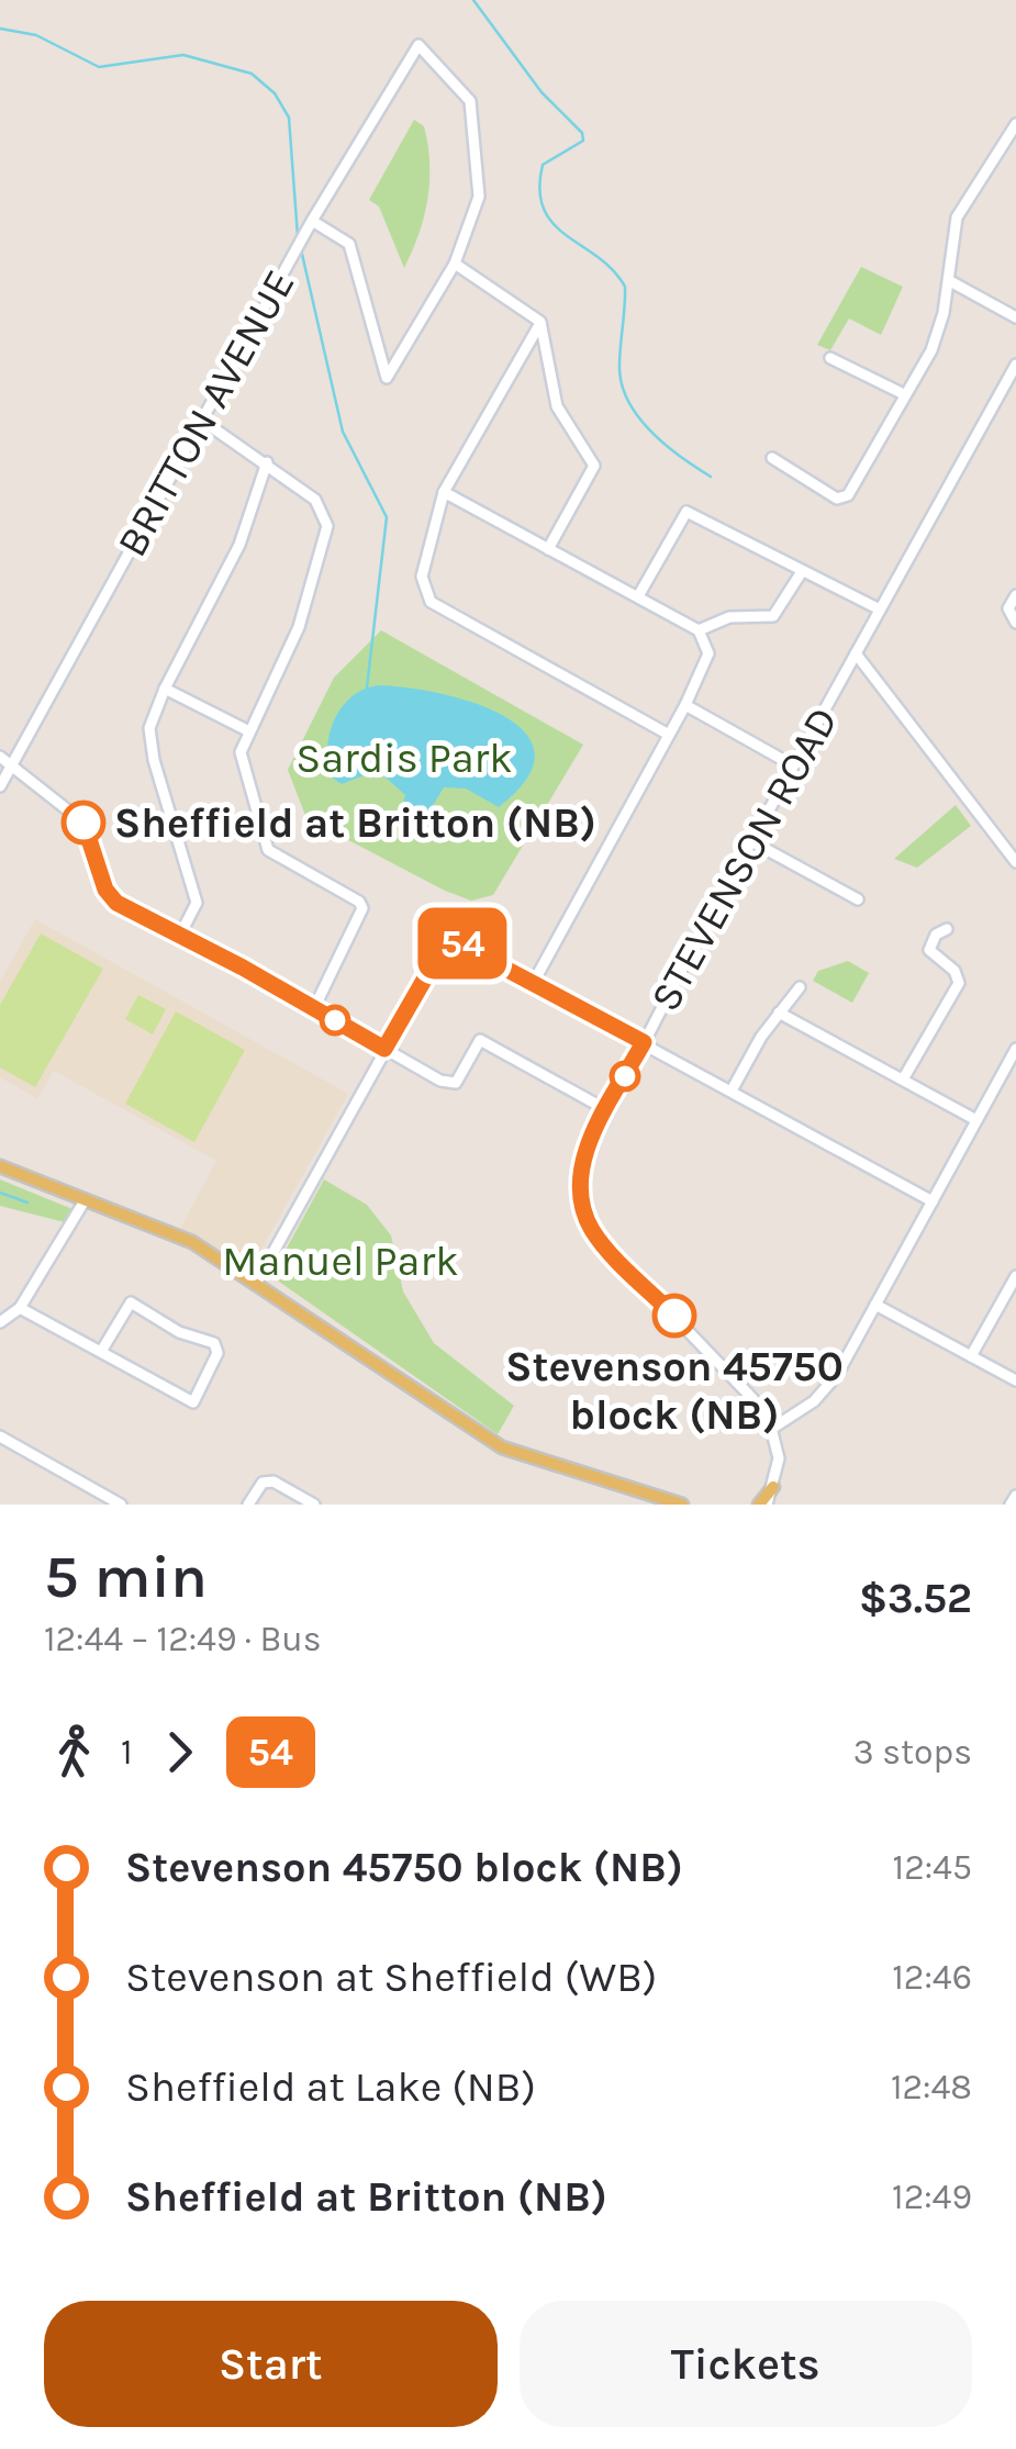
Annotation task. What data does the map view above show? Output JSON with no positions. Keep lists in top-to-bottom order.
{
  "streets": {
    "street": ["BRITTON AVENUE", "STEVENSON ROAD"]
  },
  "parks": ["Sardis Park", "Manuel Park"],
  "places": ["Sheffield at Britton (NB)", "Stevenson 45750 block (NB)"],
  "lines": ["bus line 54"],
  "page": {
    "on_map": "54",
    "heading": ["5 min", "12:44 – 12:49 · Bus", "$3.52"],
    "legs": ["1", "54", "3 stops"],
    "list": [
      {
        "name": "Stevenson 45750 block (NB)",
        "value": "12:45"
      },
      {
        "name": "Stevenson at Sheffield (WB)",
        "value": "12:46"
      },
      {
        "name": "Sheffield at Lake (NB)",
        "value": "12:48"
      },
      {
        "name": "Sheffield at Britton (NB)",
        "value": "12:49"
      }
    ],
    "buttons": ["Start", "Tickets"]
  }
}
